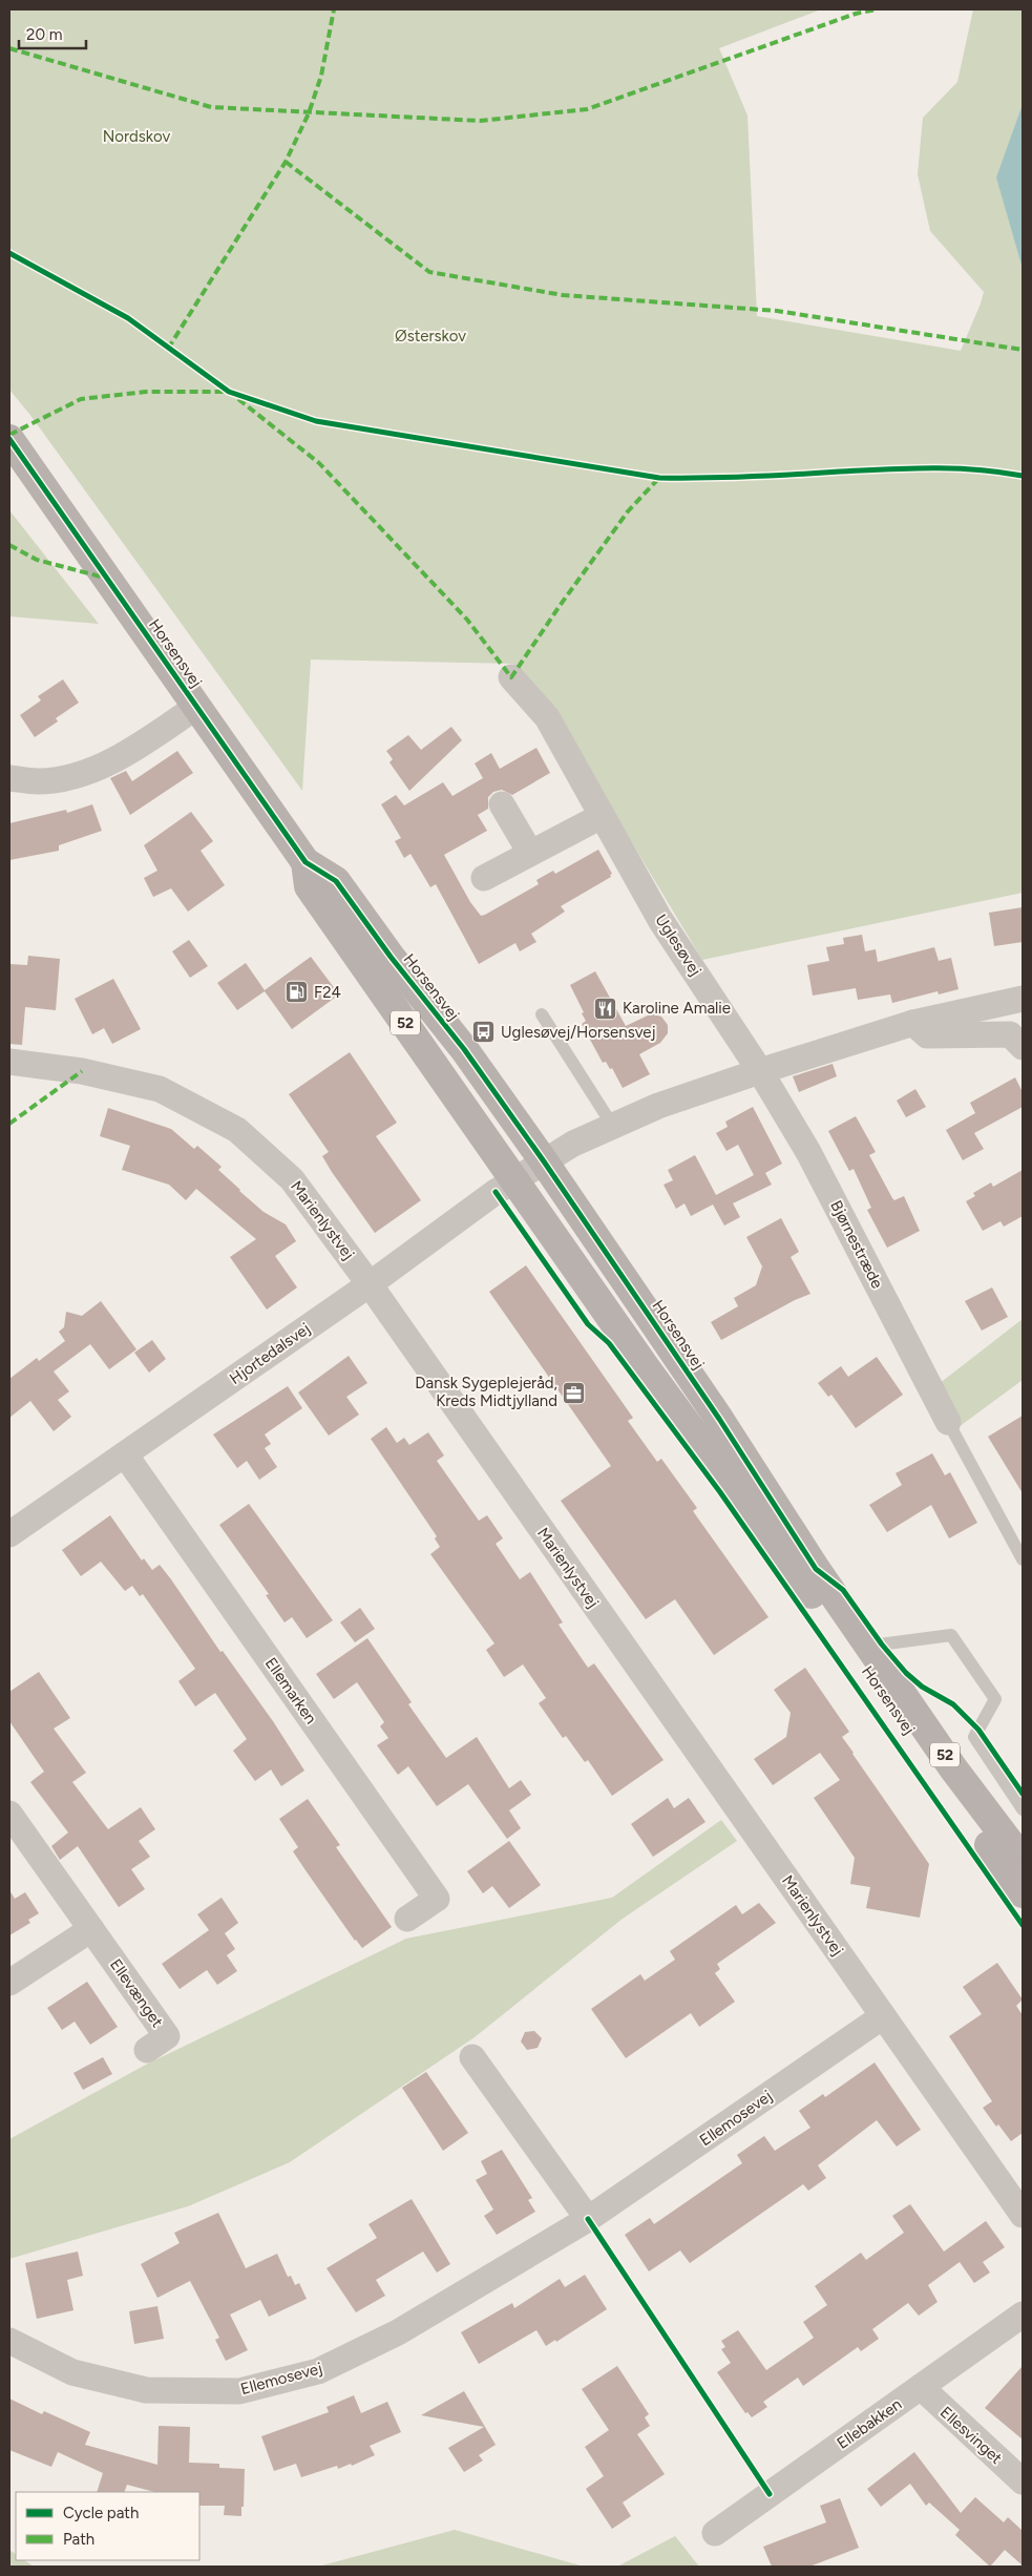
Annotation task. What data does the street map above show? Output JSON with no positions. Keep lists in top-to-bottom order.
{
  "streets": {
    "main road": ["Horsensvej", "52"],
    "street": [
      "Uglesøvej",
      "Marienlystvej",
      "Bjørnestræde",
      "Hjortedalsvej",
      "Ellemarken",
      "Ellevænget",
      "Ellemosevej",
      "Ellebakken",
      "Ellesvinget"
    ]
  },
  "crossings": [
    ["Horsensvej", "Hjortedalsvej"],
    ["Uglesøvej", "Bjørnestræde"],
    ["Marienlystvej", "Hjortedalsvej"],
    ["Marienlystvej", "Ellemosevej"],
    ["Hjortedalsvej", "Ellemarken"],
    ["Ellebakken", "Ellesvinget"]
  ],
  "parks": ["Nordskov", "Østerskov"],
  "places": {
    "fuel station": ["F24"],
    "restaurant": ["Karoline Amalie"],
    "bus stop": ["Uglesøvej/Horsensvej"],
    "office": ["Dansk Sygeplejeråd, Kreds Midtjylland"]
  },
  "legend": ["Cycle path", "Path"],
  "scale_bar": "20 m"
}
